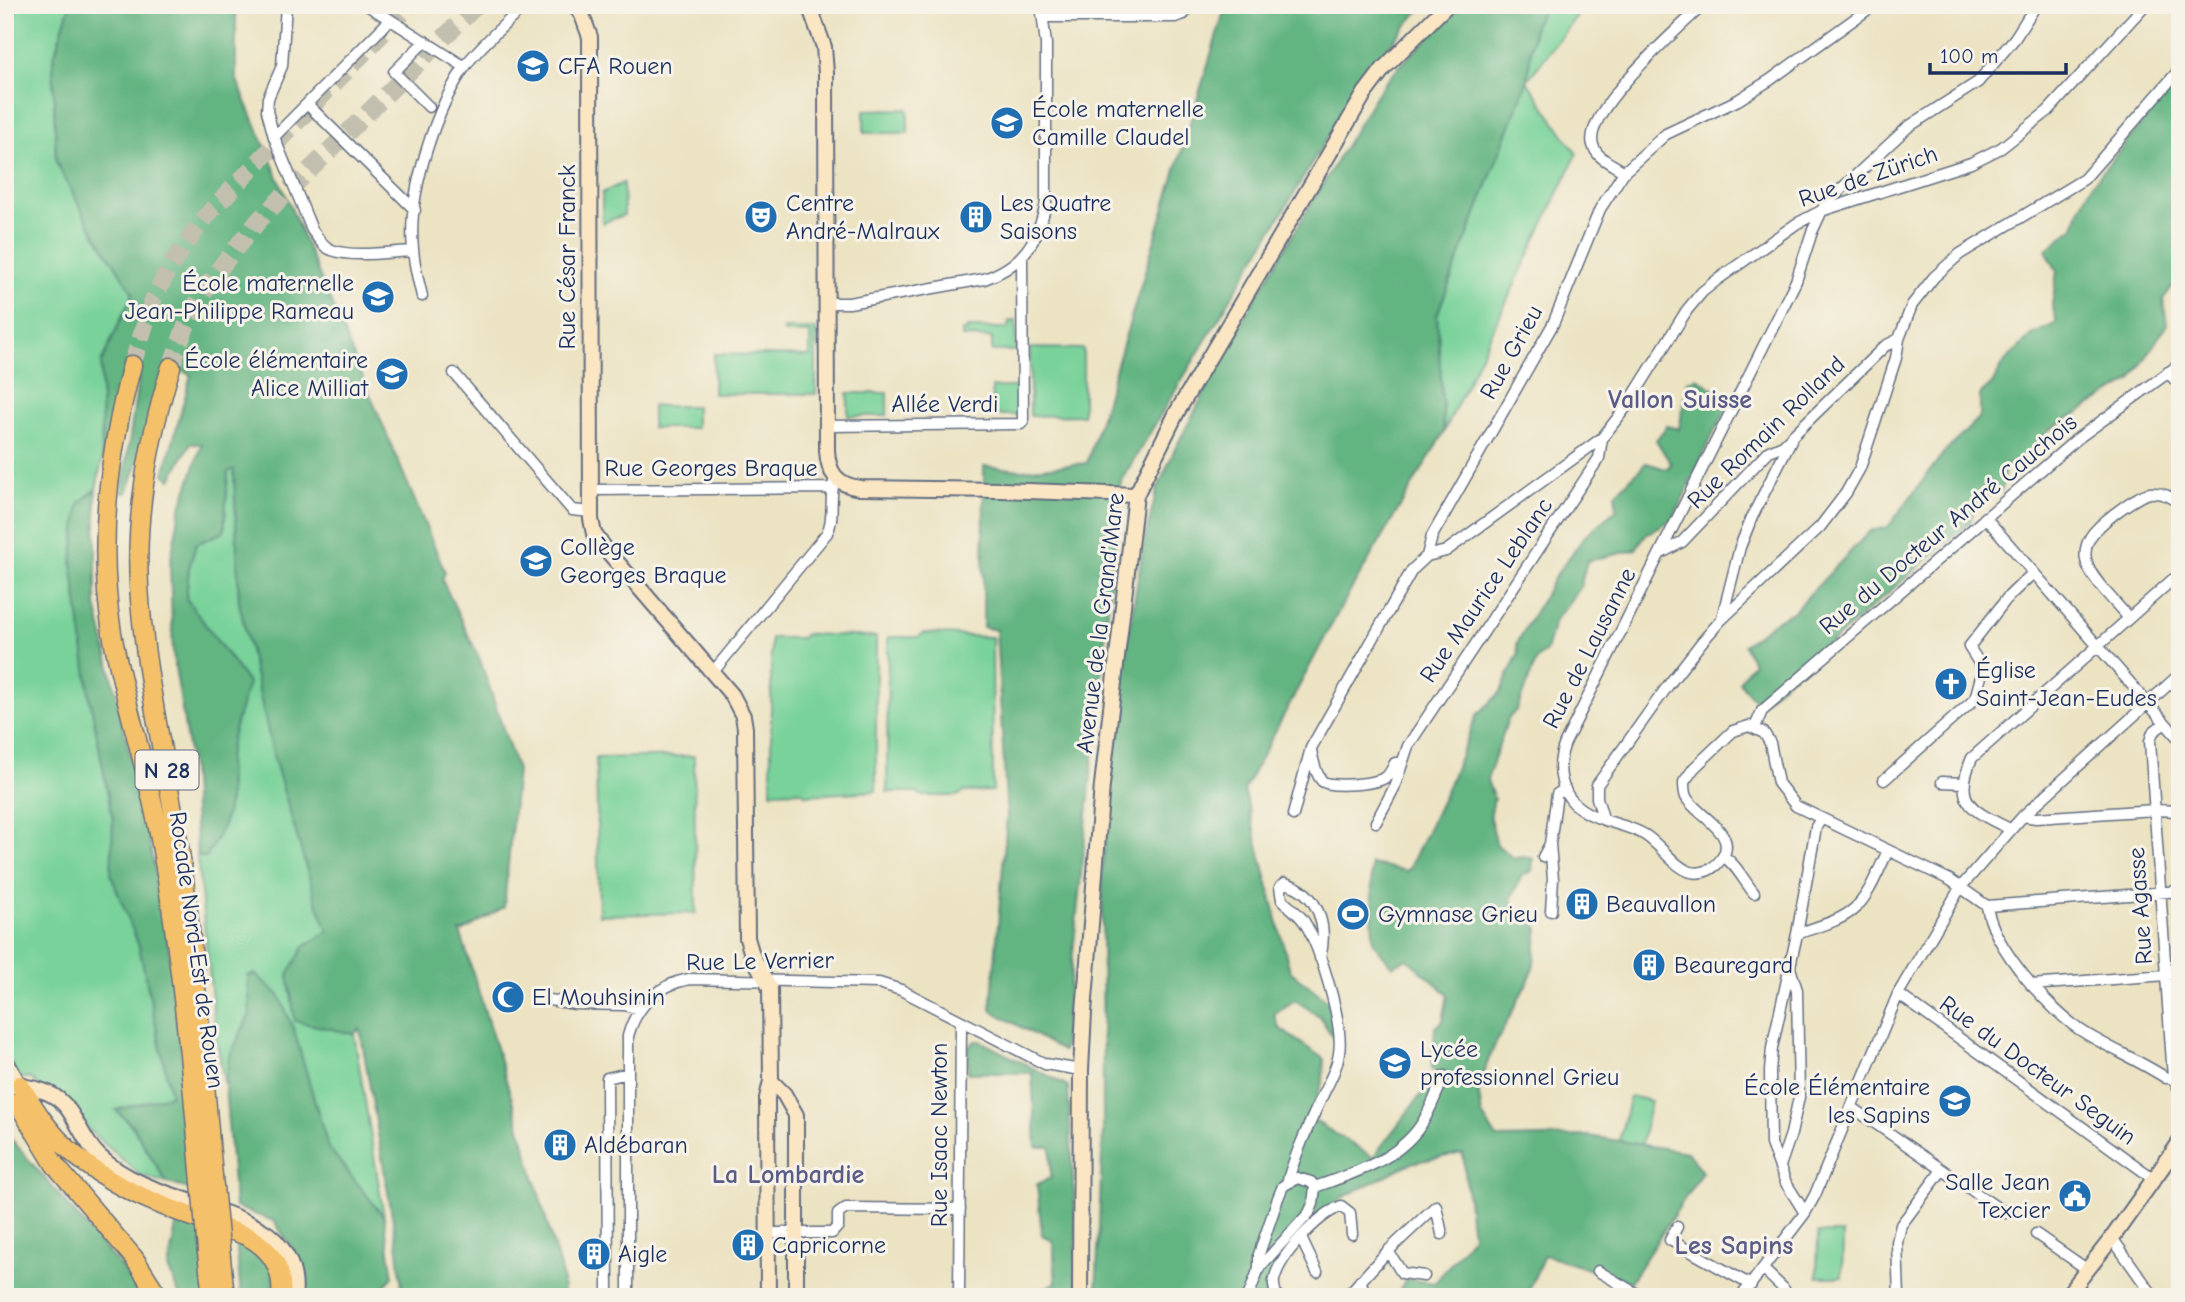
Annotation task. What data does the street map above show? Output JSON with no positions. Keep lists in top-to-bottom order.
{
  "streets": {
    "highway": ["N 28", "Rocade Nord-Est de Rouen"],
    "street": [
      "Rue de Zürich",
      "Rue César Franck",
      "Rue Grieu",
      "Allée Verdi",
      "Rue Romain Rolland",
      "Rue Georges Braque",
      "Rue du Docteur André Cauchois",
      "Rue Maurice Leblanc",
      "Avenue de la Grand'Mare",
      "Rue de Lausanne",
      "Rue Agasse",
      "Rue Le Verrier",
      "Rue du Docteur Seguin",
      "Rue Isaac Newton"
    ]
  },
  "crossings": [
    ["Rue de Zürich", "Rue Grieu"],
    ["Rue de Zürich", "Rue Maurice Leblanc"],
    ["Rue de Zürich", "Rue de Lausanne"],
    ["Rue César Franck", "Rue Georges Braque"],
    ["Rue César Franck", "Rue Le Verrier"],
    ["Rue Grieu", "Rue Maurice Leblanc"],
    ["Rue Romain Rolland", "Rue de Lausanne"],
    ["Avenue de la Grand'Mare", "Rue Isaac Newton"],
    ["Rue Le Verrier", "Rue Isaac Newton"]
  ],
  "districts": ["Vallon Suisse", "La Lombardie", "Les Sapins"],
  "places": {
    "school or university": [
      "CFA Rouen",
      "École maternelle Camille Claudel",
      "École maternelle Jean-Philippe Rameau",
      "École élémentaire Alice Milliat",
      "Collège Georges Braque",
      "Lycée professionnel Grieu",
      "École Élémentaire les Sapins"
    ],
    "theatre": ["Centre André-Malraux"],
    "building": [
      "Les Quatre Saisons",
      "Beauvallon",
      "Beauregard",
      "Aldébaran",
      "Capricorne",
      "Aigle"
    ],
    "church": ["Église Saint-Jean-Eudes"],
    "sports": ["Gymnase Grieu"],
    "mosque": ["El Mouhsinin"],
    "public building": ["Salle Jean Texcier"]
  },
  "scale_bar": "100 m"
}
